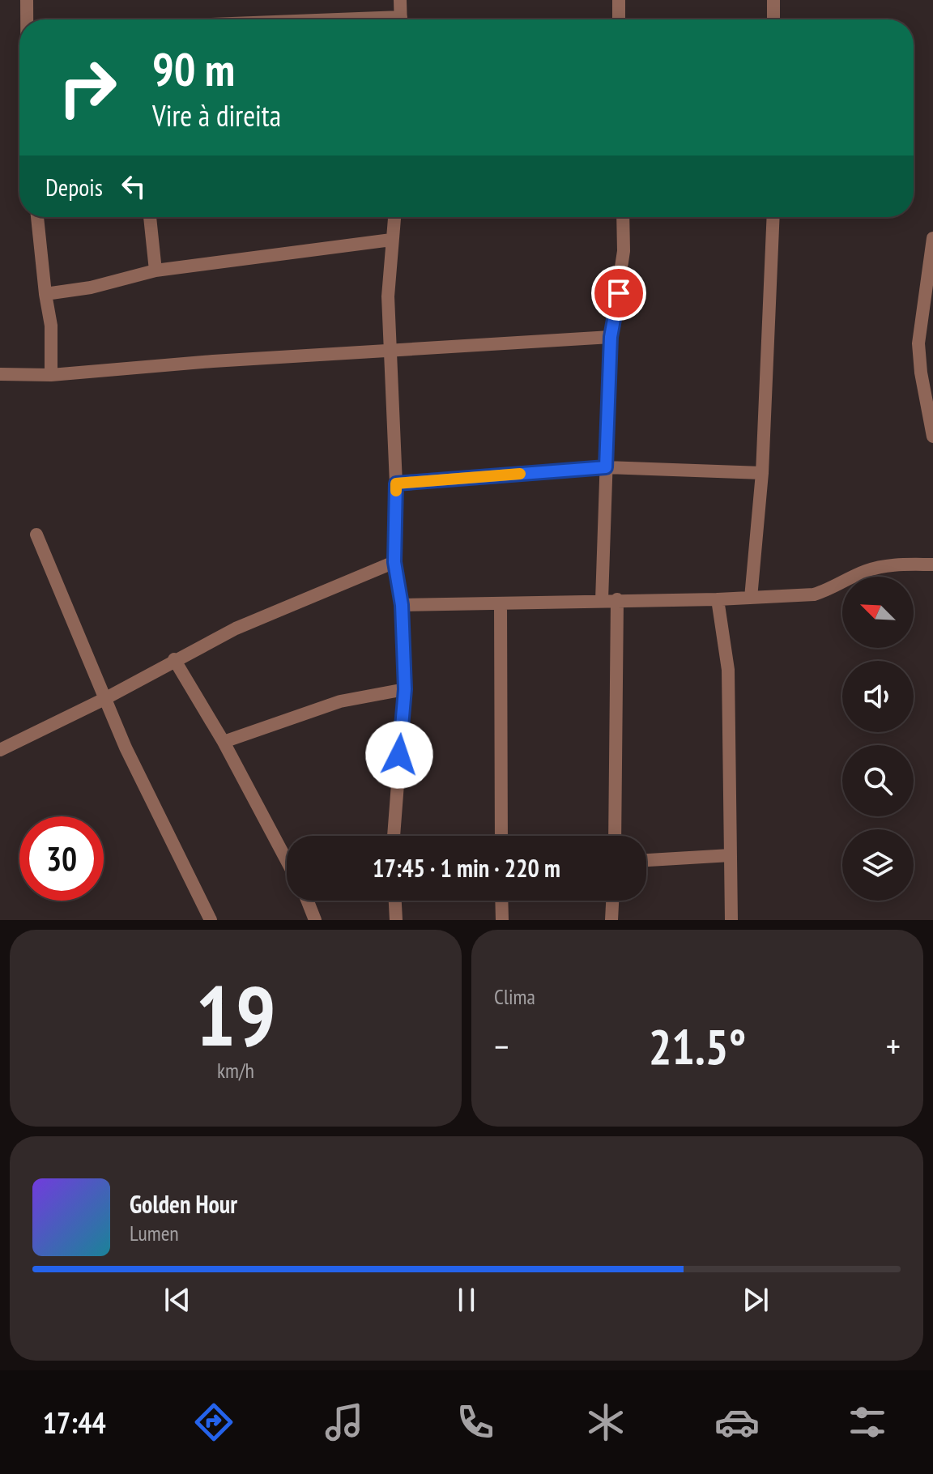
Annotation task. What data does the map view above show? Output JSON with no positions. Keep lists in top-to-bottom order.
{
  "north": "top left",
  "page": {
    "turn": ["90 m", "Vire à direita"],
    "then": "Depois",
    "limit": "30",
    "trip": "17:45 · 1 min · 220 m",
    "tile": [
      ["19", "km/h"],
      "Clima"
    ],
    "heat": ["−", "21.5°", "+"],
    "song": ["Golden Hour", "Lumen"],
    "tabs": "17:44"
  }
}
